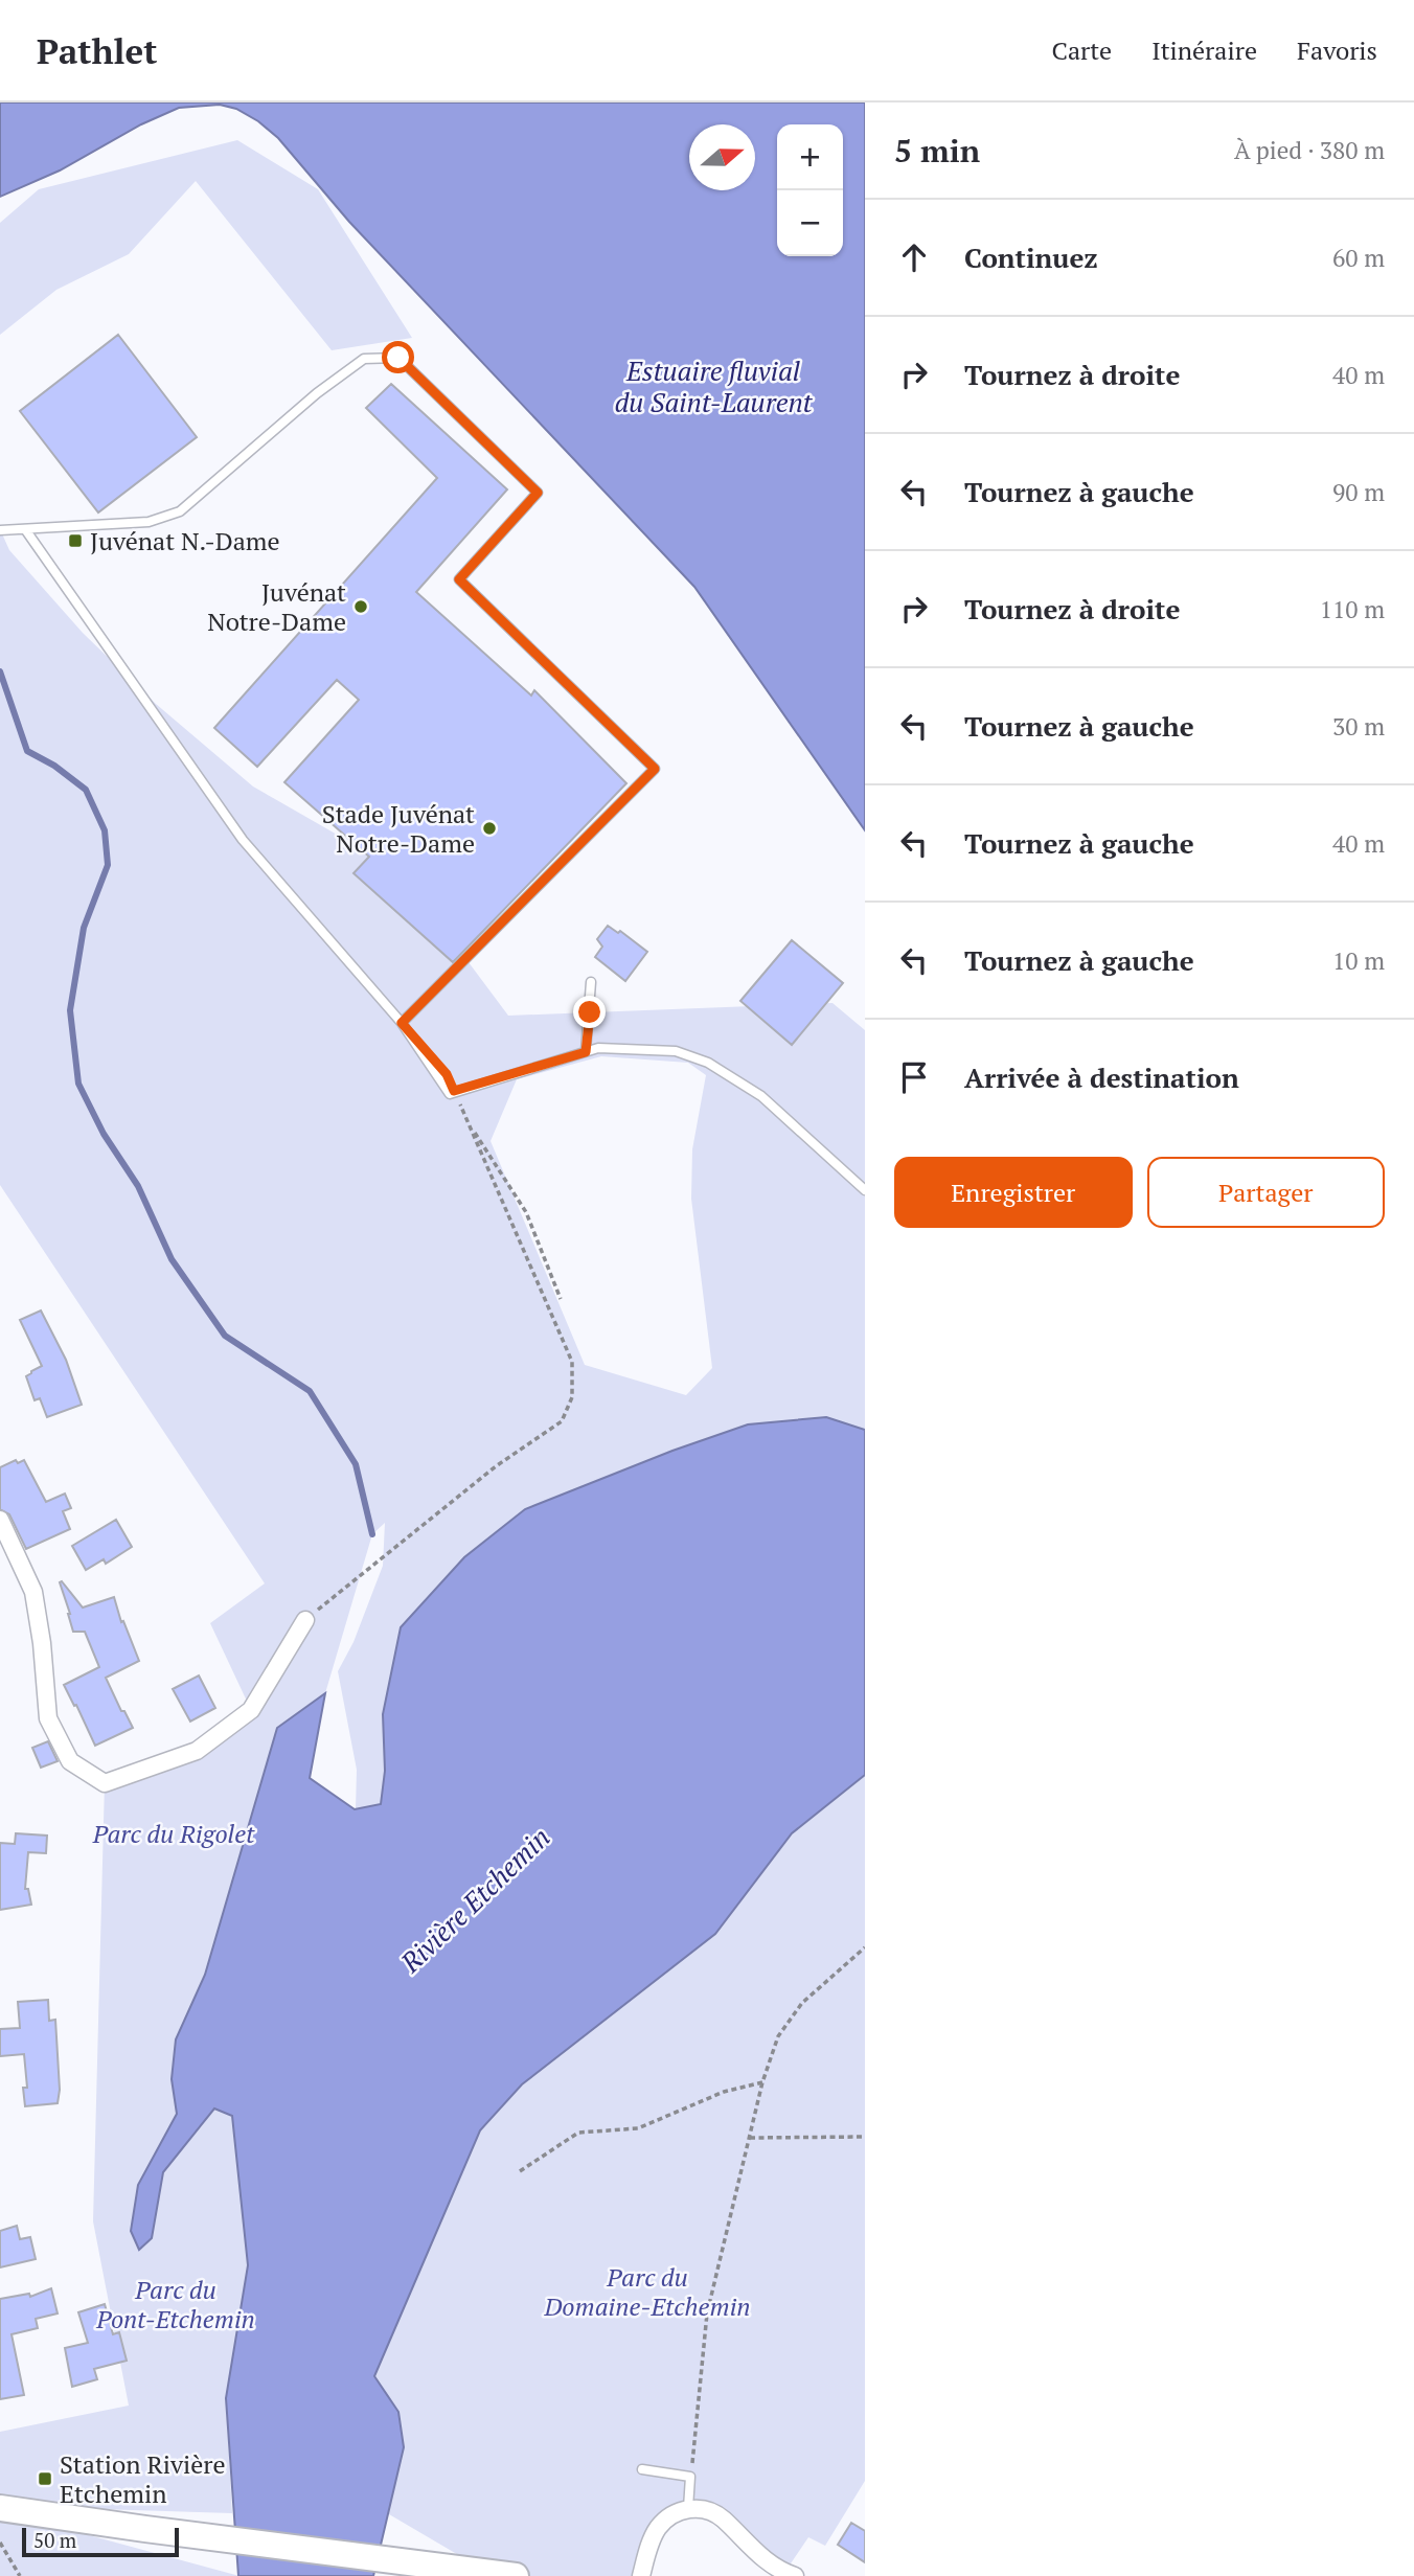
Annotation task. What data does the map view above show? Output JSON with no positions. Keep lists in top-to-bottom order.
{
  "water": ["Estuaire fluvial du Saint-Laurent", "Rivière Etchemin"],
  "parks": ["Parc du Rigolet", "Parc du Domaine-Etchemin", "Parc du Pont-Etchemin"],
  "places": {
    "transit": ["Juvénat N.-Dame", "Station Rivière Etchemin"],
    "other": ["Juvénat Notre-Dame", "Stade Juvénat Notre-Dame"]
  },
  "scale_bar": "50 m",
  "north": "right",
  "page": {
    "header": "Pathlet",
    "nav": ["Carte", "Itinéraire", "Favoris"],
    "heading": ["5 min", "À pied · 380 m"],
    "map_buttons": ["+", "−"],
    "list": [
      ["Continuez", "60 m"],
      ["Tournez à droite", "40 m"],
      ["Tournez à gauche", "90 m"],
      ["Tournez à droite", "110 m"],
      ["Tournez à gauche", "30 m"],
      ["Tournez à gauche", "40 m"],
      ["Tournez à gauche", "10 m"],
      "Arrivée à destination"
    ],
    "buttons": ["Enregistrer", "Partager"],
    "scale": "50 m"
  }
}
